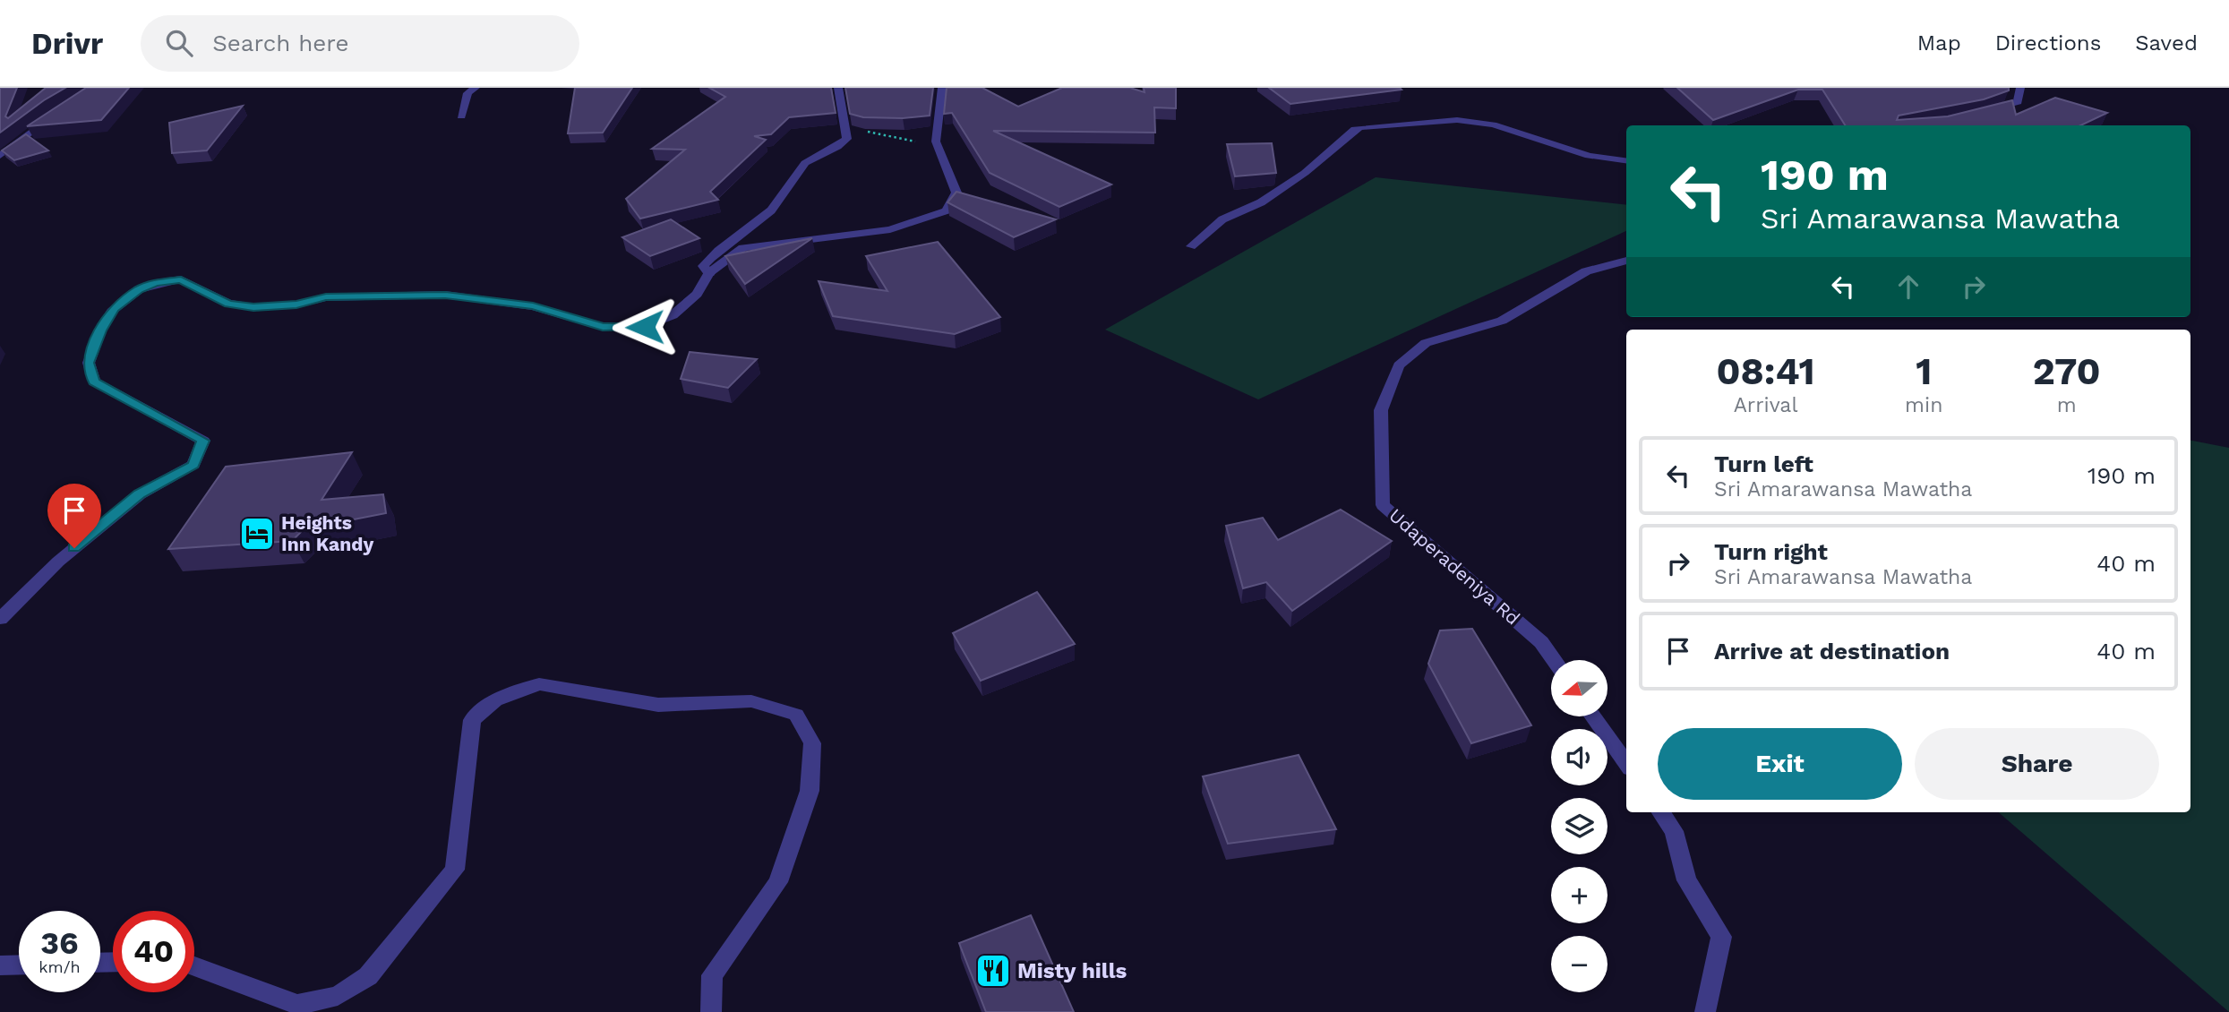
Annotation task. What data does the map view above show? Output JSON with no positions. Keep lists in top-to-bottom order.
{
  "streets": {
    "street": ["Udaperadeniya Rd"]
  },
  "places": {
    "hotel": ["Heights Inn Kandy"],
    "restaurant": ["Misty hills"]
  },
  "north": "left",
  "page": {
    "header": "Drivr",
    "search": "Search here",
    "nav": ["Map", "Directions", "Saved"],
    "turn": ["190 m", "Sri Amarawansa Mawatha"],
    "eta": [
      "08:41",
      "Arrival",
      "1",
      "min",
      "270",
      "m"
    ],
    "list": [
      {
        "name": "Turn left",
        "note": "Sri Amarawansa Mawatha",
        "value": "190 m"
      },
      {
        "name": "Turn right",
        "note": "Sri Amarawansa Mawatha",
        "value": "40 m"
      },
      {
        "name": "Arrive at destination",
        "value": "40 m"
      }
    ],
    "map_buttons": ["+", "−"],
    "buttons": ["Exit", "Share"],
    "speed": "36 km/h",
    "limit": "40"
  }
}
